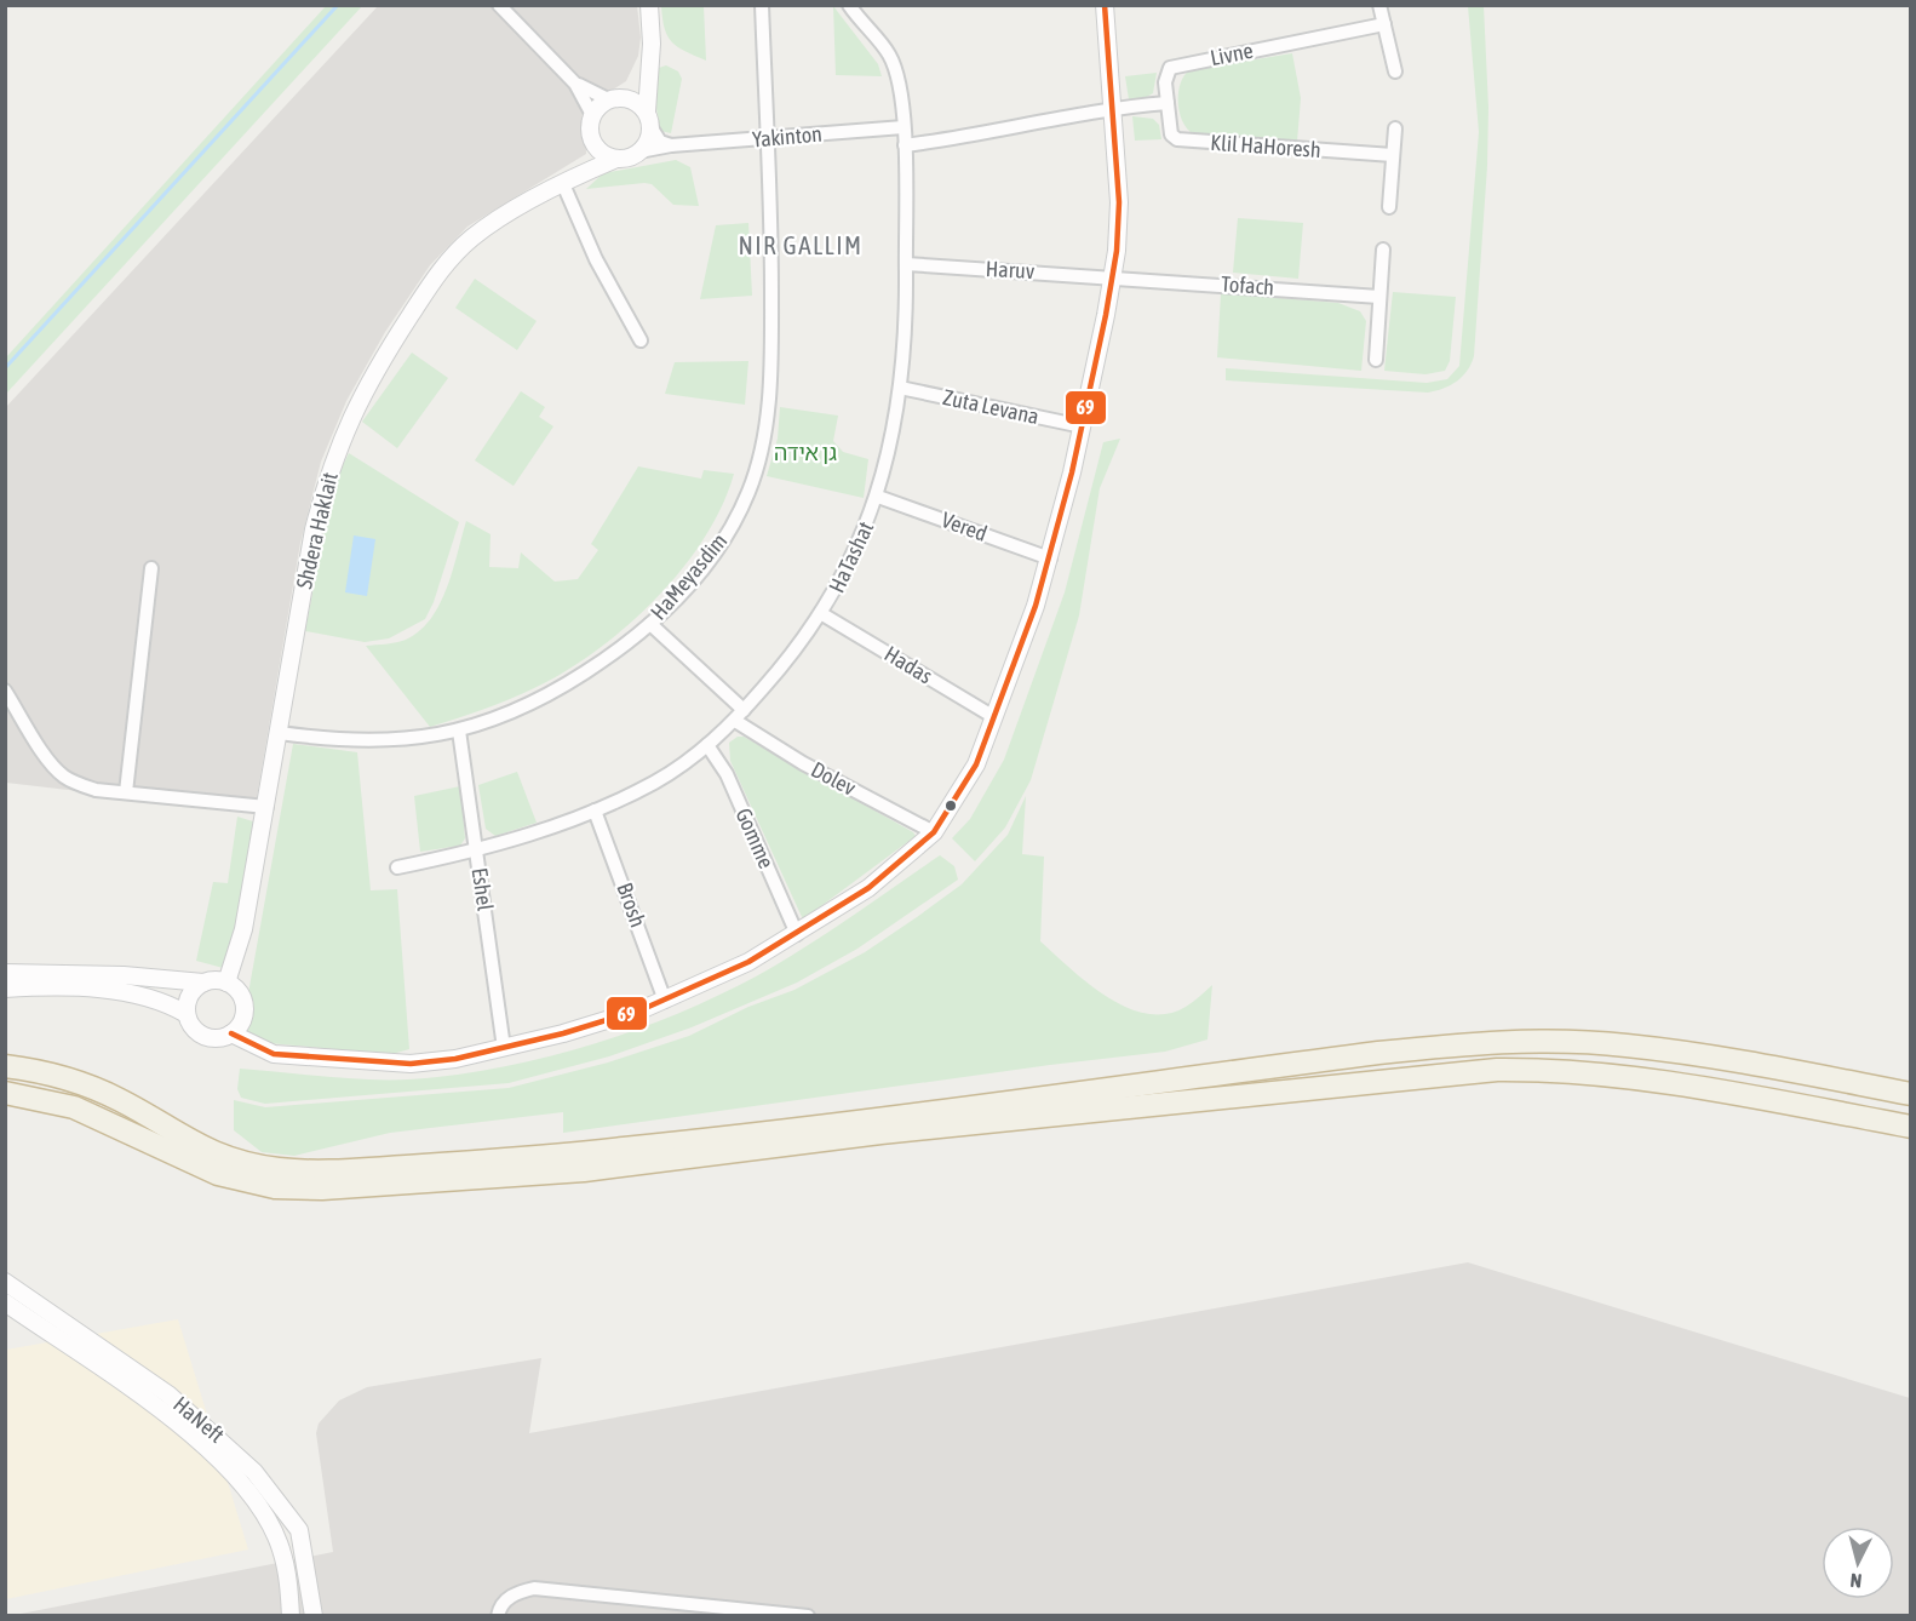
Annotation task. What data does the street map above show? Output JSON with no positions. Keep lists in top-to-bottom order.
{
  "streets": {
    "street": [
      "Livne",
      "Yakinton",
      "Klil HaHoresh",
      "Haruv",
      "Tofach",
      "Zuta Levana",
      "Vered",
      "Shdera Haklait",
      "HaTashat",
      "HaMeyasdim",
      "Hadas",
      "Dolev",
      "Gomme",
      "Eshel",
      "Brosh",
      "HaNeft"
    ]
  },
  "crossings": [
    ["Livne", "Klil HaHoresh"],
    ["Yakinton", "Shdera Haklait"],
    ["Yakinton", "HaTashat"],
    ["Yakinton", "HaMeyasdim"],
    ["Haruv", "Tofach"],
    ["Haruv", "HaTashat"],
    ["Zuta Levana", "HaTashat"],
    ["Vered", "HaTashat"],
    ["Shdera Haklait", "HaMeyasdim"],
    ["HaTashat", "Hadas"],
    ["HaTashat", "Dolev"],
    ["HaTashat", "Gomme"],
    ["HaTashat", "Eshel"],
    ["HaTashat", "Brosh"],
    ["HaMeyasdim", "Dolev"],
    ["HaMeyasdim", "Eshel"]
  ],
  "districts": ["NIR GALLIM"],
  "parks": ["גן אידה"],
  "lines": ["transit line 69"],
  "north": "bottom"
}
